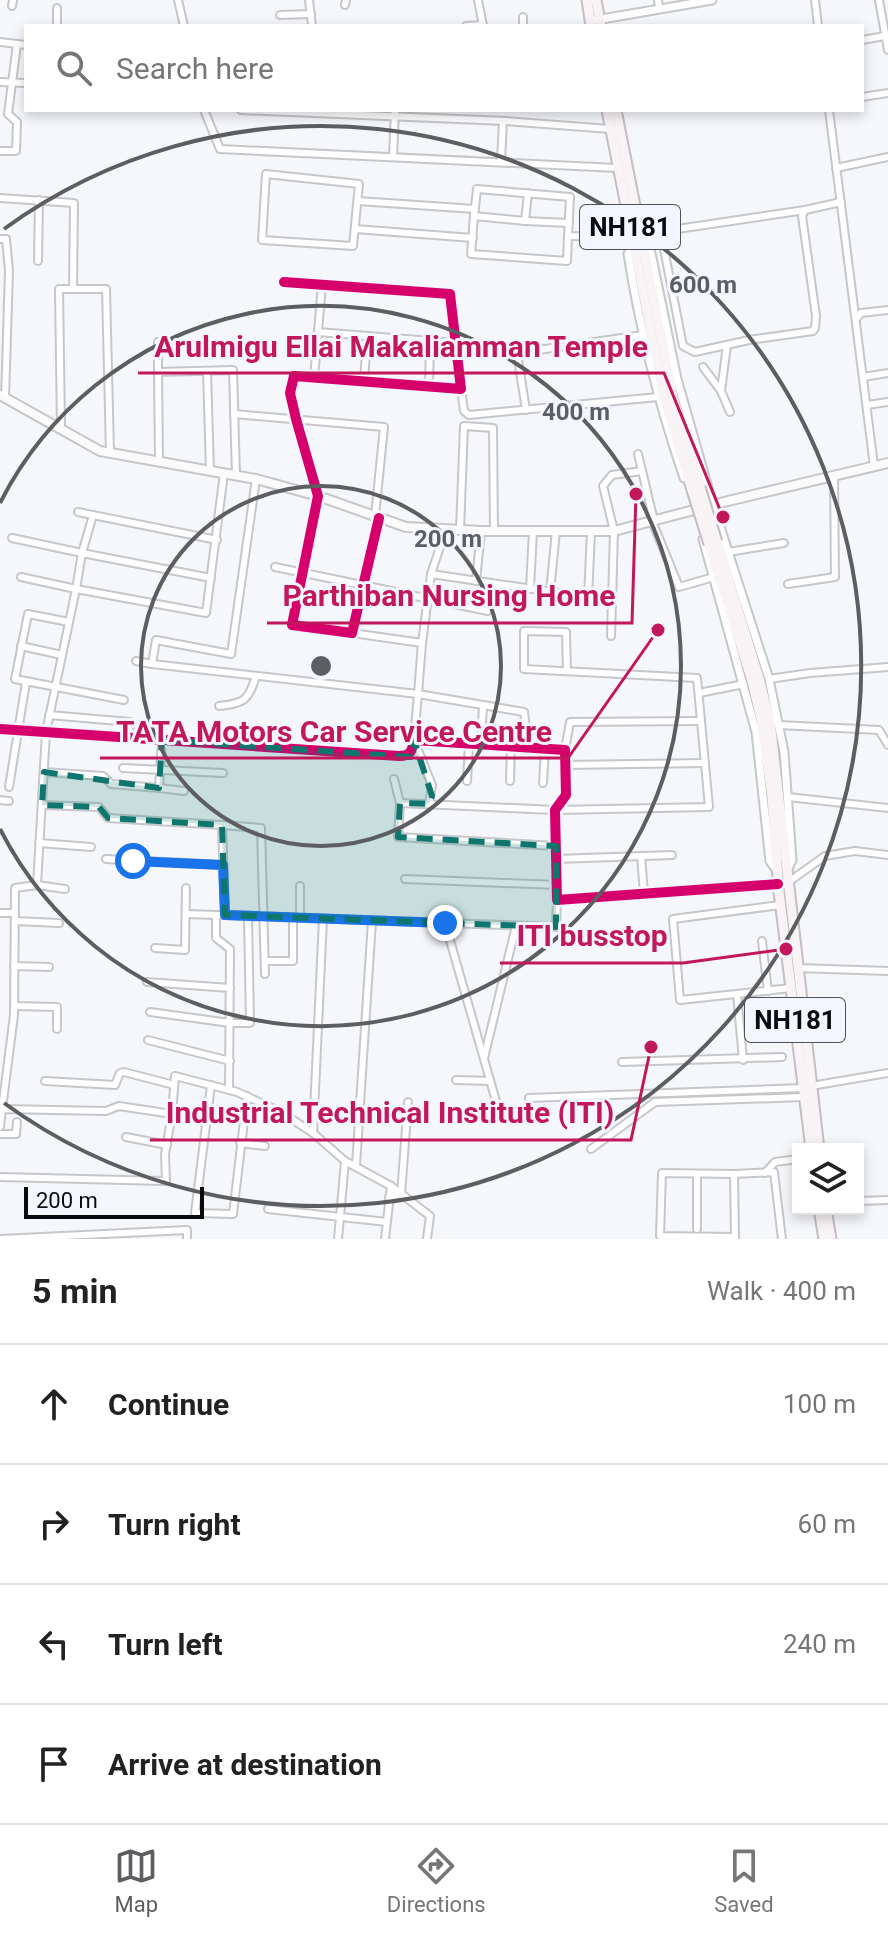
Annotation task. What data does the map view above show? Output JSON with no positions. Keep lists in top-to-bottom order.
{
  "streets": {
    "highway": ["NH181"]
  },
  "places": [
    "Parthiban Nursing Home",
    "Arulmigu Ellai Makaliamman Temple",
    "TATA Motors Car Service Centre",
    "ITI busstop",
    "Industrial Technical Institute (ITI)"
  ],
  "scale_bar": "200 m",
  "page": {
    "search": "Search here",
    "scale": "200 m",
    "heading": ["5 min", "Walk · 400 m"],
    "list": [
      ["Continue", "100 m"],
      ["Turn right", "60 m"],
      ["Turn left", "240 m"],
      "Arrive at destination"
    ],
    "nav": ["Map", "Directions", "Saved"]
  },
  "rings": ["600 m", "400 m", "200 m"]
}
